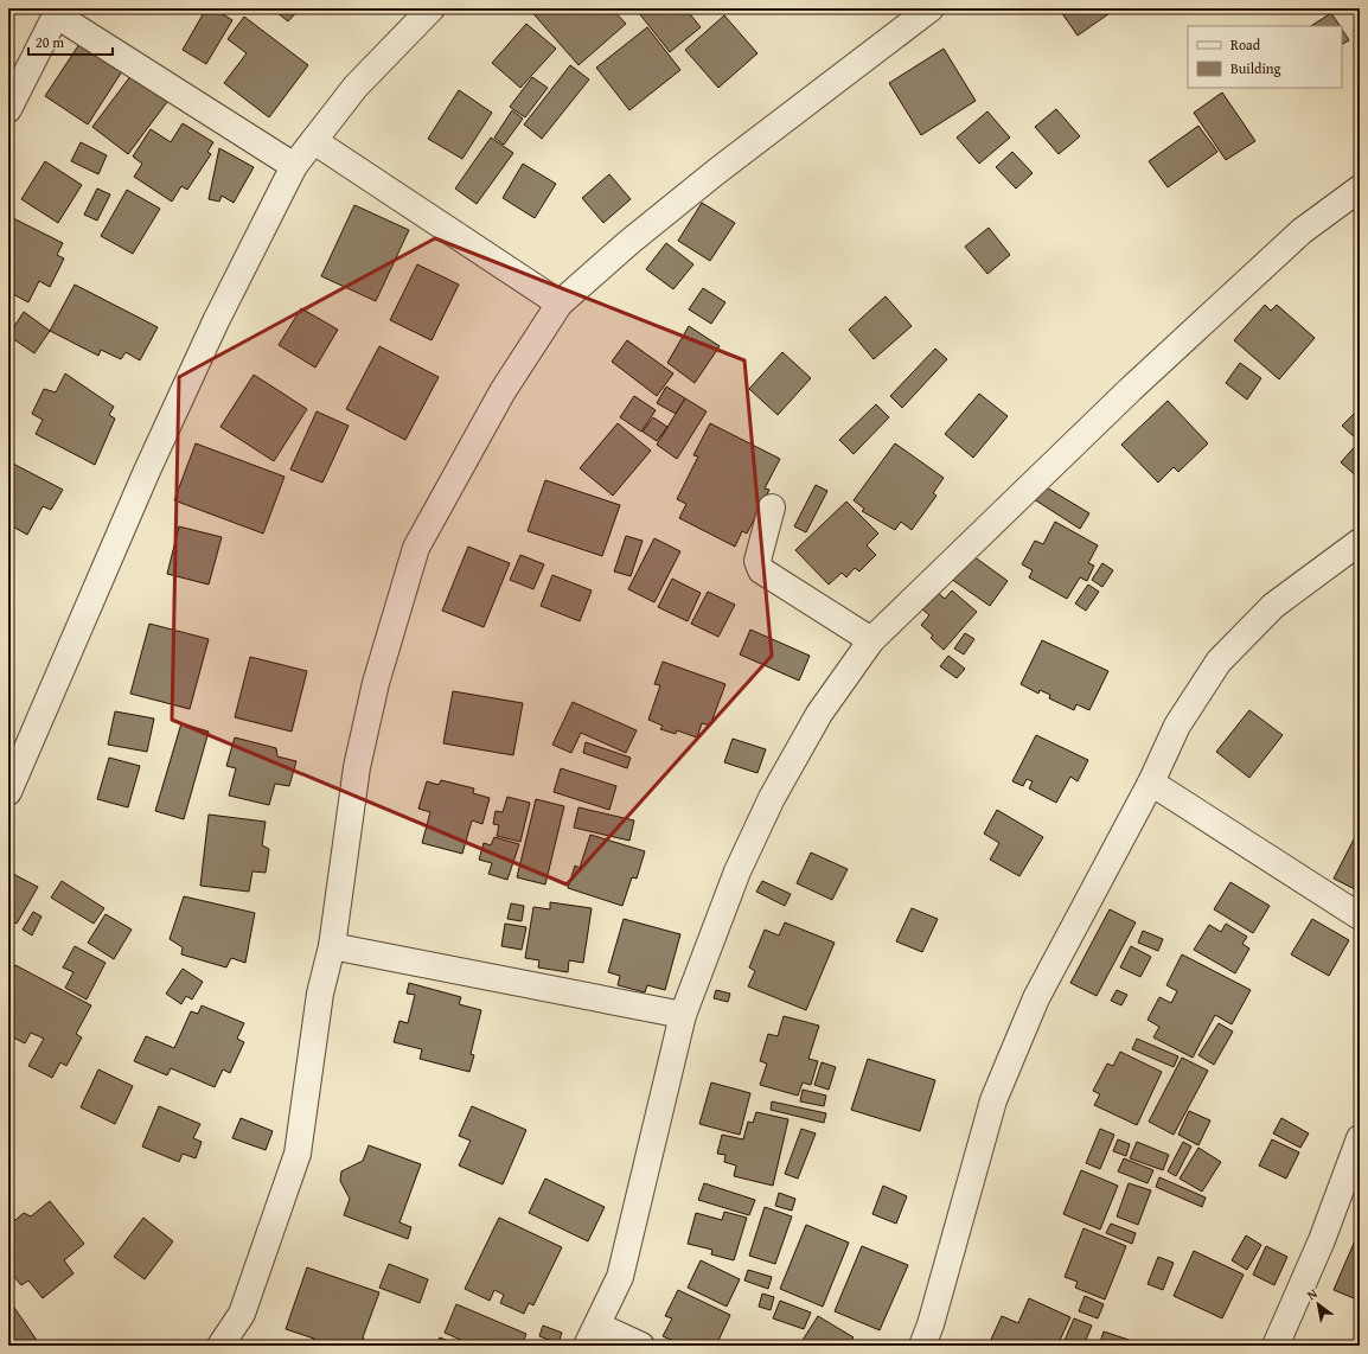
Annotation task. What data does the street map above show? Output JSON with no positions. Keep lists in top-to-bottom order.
{
  "legend": ["Road", "Building"],
  "scale_bar": "20 m",
  "north": "top left"
}
